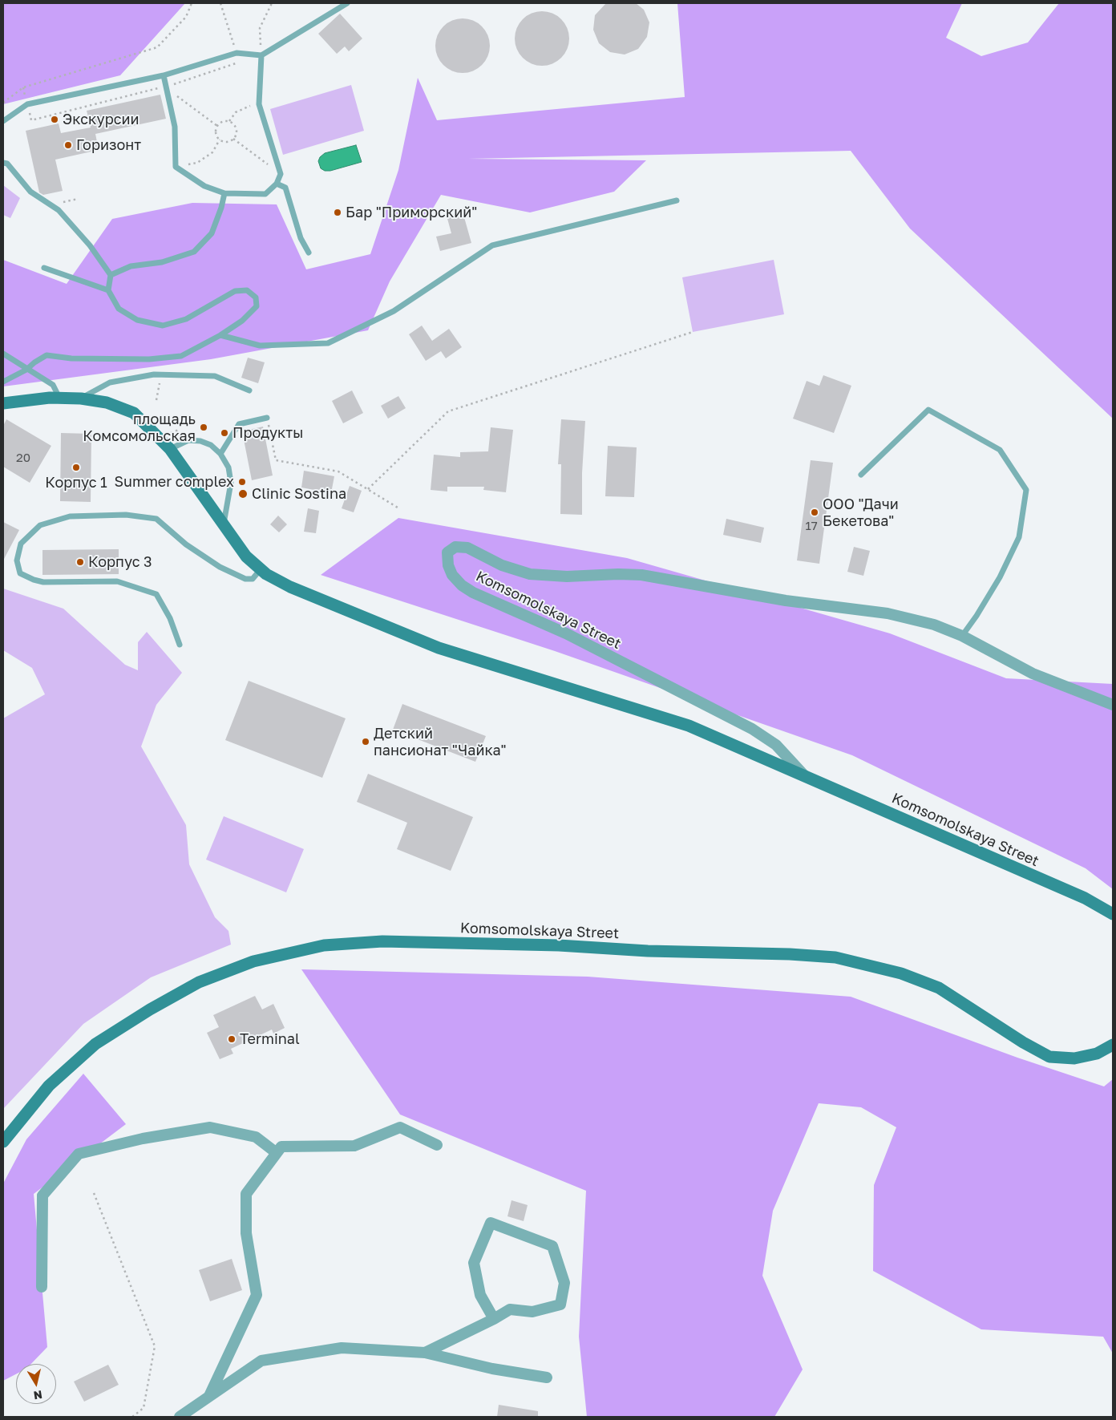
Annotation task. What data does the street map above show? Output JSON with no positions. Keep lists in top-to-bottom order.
{
  "streets": {
    "main road": ["Komsomolskaya Street"]
  },
  "places": [
    "Экскурсии",
    "Горизонт",
    "Бар \"Приморский\"",
    "площадь Комсомольская",
    "Продукты",
    "Корпус 1",
    "Summer complex",
    "Clinic Sostina",
    "ООО \"Дачи Бекетова\"",
    "Корпус 3",
    "Детский пансионат \"Чайка\"",
    "Terminal"
  ],
  "house_numbers": ["20", "17"],
  "north": "bottom"
}
